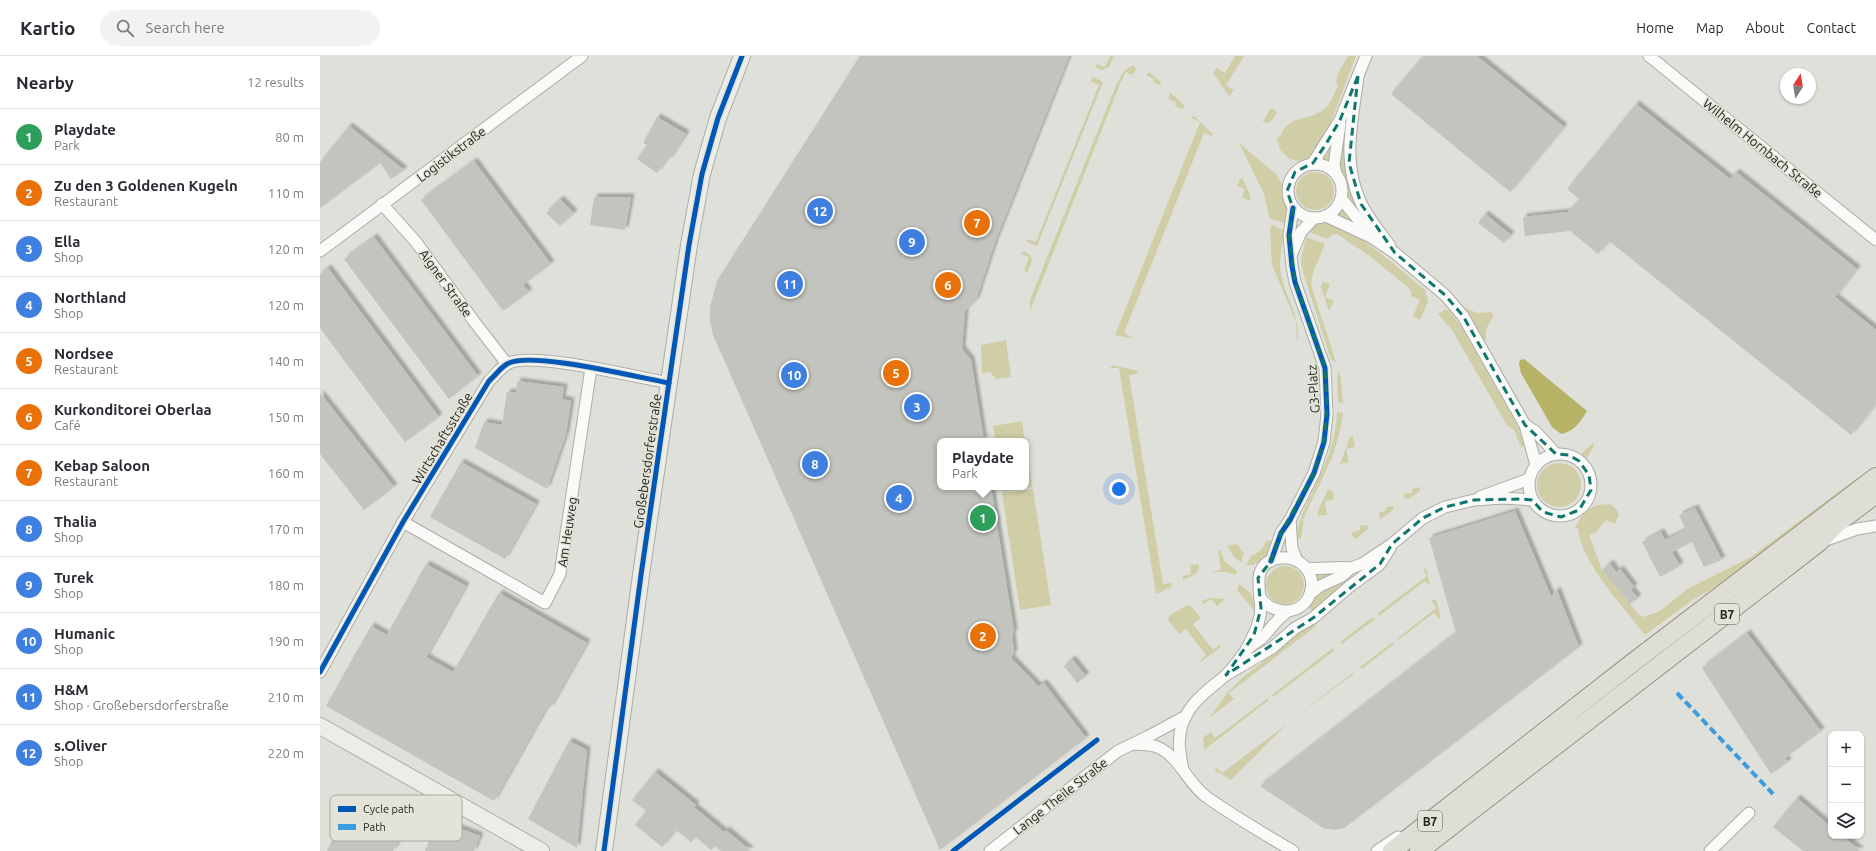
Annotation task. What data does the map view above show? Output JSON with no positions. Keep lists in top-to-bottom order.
{
  "streets": {
    "main road": ["B7"],
    "street": [
      "Wilhelm Hornbach Straße",
      "Logistikstraße",
      "Aigner Straße",
      "G3-Platz",
      "Wirtschaftsstraße",
      "Großebersdorferstraße",
      "Am Heuweg",
      "Lange Theile Straße"
    ]
  },
  "crossings": [
    ["Logistikstraße", "Aigner Straße"],
    ["Aigner Straße", "Wirtschaftsstraße"],
    ["G3-Platz", "Lange Theile Straße"],
    ["Wirtschaftsstraße", "Am Heuweg"]
  ],
  "legend": ["Cycle path", "Path"],
  "north": "top",
  "page": {
    "header": "Kartio",
    "search": "Search here",
    "nav": [
      "Home",
      "Map",
      "About",
      "Contact"
    ],
    "heading": ["Nearby", "12 results"],
    "list": [
      {
        "mark": "1",
        "name": "Playdate",
        "note": "Park",
        "value": "80 m"
      },
      {
        "mark": "2",
        "name": "Zu den 3 Goldenen Kugeln",
        "note": "Restaurant",
        "value": "110 m"
      },
      {
        "mark": "3",
        "name": "Ella",
        "note": "Shop",
        "value": "120 m"
      },
      {
        "mark": "4",
        "name": "Northland",
        "note": "Shop",
        "value": "120 m"
      },
      {
        "mark": "5",
        "name": "Nordsee",
        "note": "Restaurant",
        "value": "140 m"
      },
      {
        "mark": "6",
        "name": "Kurkonditorei Oberlaa",
        "note": "Café",
        "value": "150 m"
      },
      {
        "mark": "7",
        "name": "Kebap Saloon",
        "note": "Restaurant",
        "value": "160 m"
      },
      {
        "mark": "8",
        "name": "Thalia",
        "note": "Shop",
        "value": "170 m"
      },
      {
        "mark": "9",
        "name": "Turek",
        "note": "Shop",
        "value": "180 m"
      },
      {
        "mark": "10",
        "name": "Humanic",
        "note": "Shop",
        "value": "190 m"
      },
      {
        "mark": "11",
        "name": "H&M",
        "note": "Shop · Großebersdorferstraße",
        "value": "210 m"
      },
      {
        "mark": "12",
        "name": "s.Oliver",
        "note": "Shop",
        "value": "220 m"
      }
    ],
    "pins": [
      "12",
      "7",
      "9",
      "11",
      "6",
      "5",
      "10",
      "3",
      "8",
      "4",
      "1",
      "2"
    ],
    "popup": ["Playdate", "Park"],
    "map_buttons": ["+", "−"]
  }
}
